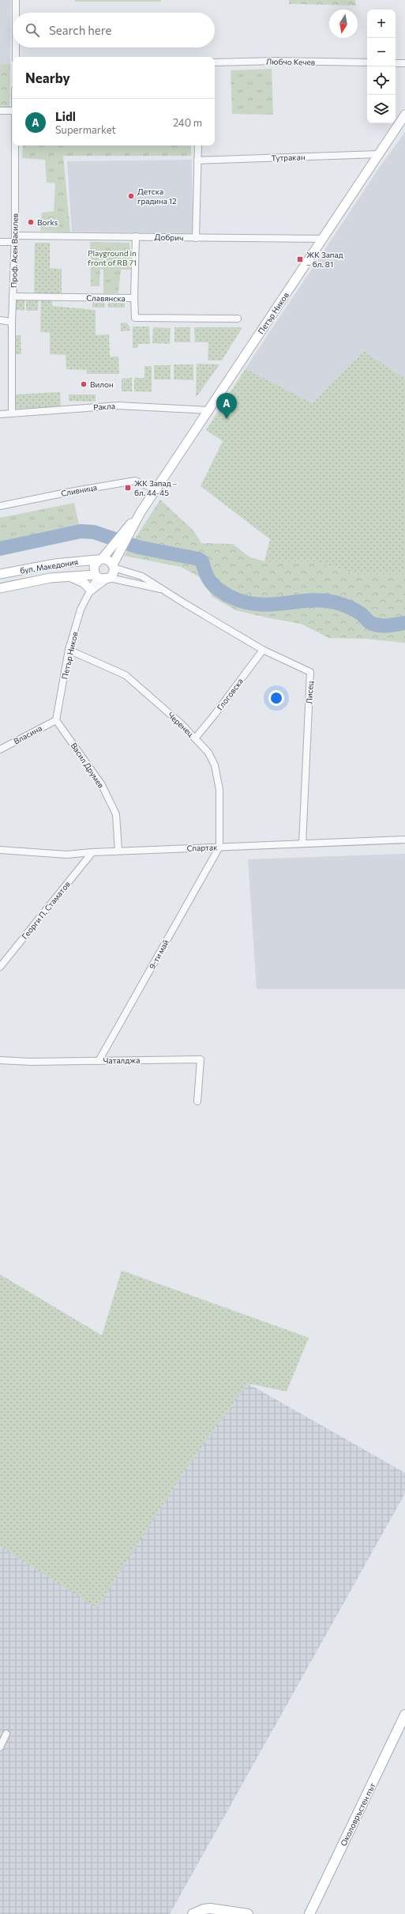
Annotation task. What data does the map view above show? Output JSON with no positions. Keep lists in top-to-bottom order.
{
  "streets": {
    "main road": ["Околовръстен път"],
    "street": [
      "Любчо Кечев",
      "Тутракан",
      "Добрич",
      "Проф. Асен Василев",
      "Славянска",
      "Петър Ников",
      "Ракла",
      "Сливница",
      "бул. Македония",
      "Лисец",
      "Глоговска",
      "Черенец",
      "Власина",
      "Васил Друмев",
      "Спартак",
      "Георги П. Стаматов",
      "9-ти май",
      "Чаталджа"
    ]
  },
  "crossings": [
    ["Тутракан", "Петър Ников"],
    ["Добрич", "Проф. Асен Василев"],
    ["Добрич", "Петър Ников"],
    ["Проф. Асен Василев", "Славянска"],
    ["Проф. Асен Василев", "Ракла"],
    ["Петър Ников", "Ракла"],
    ["Петър Ников", "Сливница"],
    ["Петър Ников", "бул. Македония"],
    ["Петър Ников", "Лисец"],
    ["Петър Ников", "Черенец"],
    ["Петър Ников", "Власина"],
    ["Петър Ников", "Васил Друмев"],
    ["бул. Македония", "Лисец"],
    ["Лисец", "Глоговска"],
    ["Лисец", "Спартак"],
    ["Глоговска", "Черенец"],
    ["Черенец", "Спартак"],
    ["Черенец", "9-ти май"],
    ["Власина", "Васил Друмев"],
    ["Васил Друмев", "Спартак"],
    ["Спартак", "Георги П. Стаматов"],
    ["Спартак", "9-ти май"],
    ["9-ти май", "Чаталджа"]
  ],
  "parks": ["Playground in front of RB 71"],
  "places": {
    "other": ["Детска градина 12", "Borks", "Вилон"],
    "transit": ["ЖК Запад – бл. 81", "ЖК Запад – бл. 44-45"]
  },
  "north": "bottom",
  "page": {
    "map_buttons": ["+", "−"],
    "search": "Search here",
    "heading": "Nearby",
    "list": [
      {
        "mark": "A",
        "name": "Lidl",
        "note": "Supermarket",
        "value": "240 m"
      }
    ],
    "pins": "A"
  }
}
